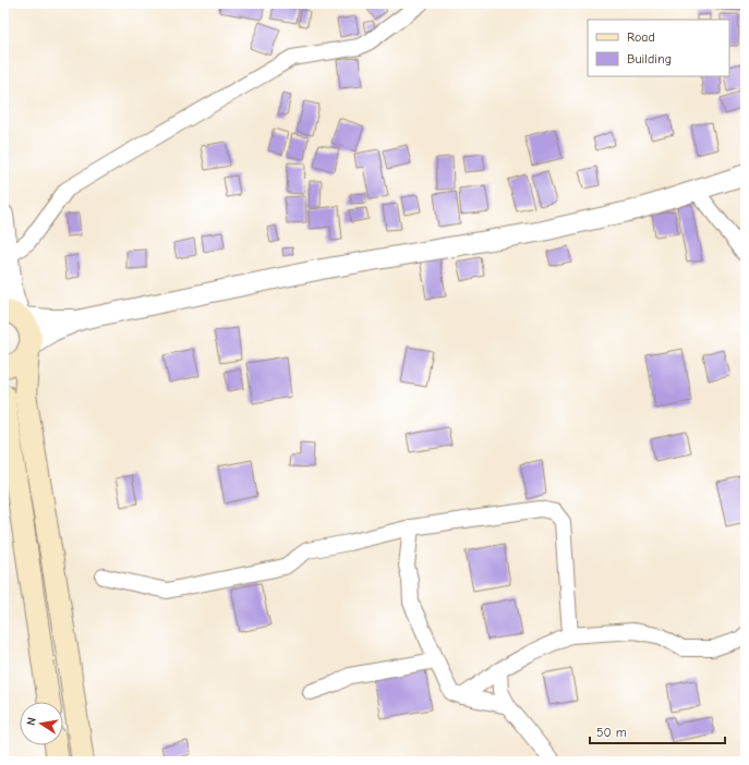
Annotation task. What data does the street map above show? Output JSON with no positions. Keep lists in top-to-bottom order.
{
  "legend": ["Road", "Building"],
  "scale_bar": "50 m",
  "north": "left"
}
